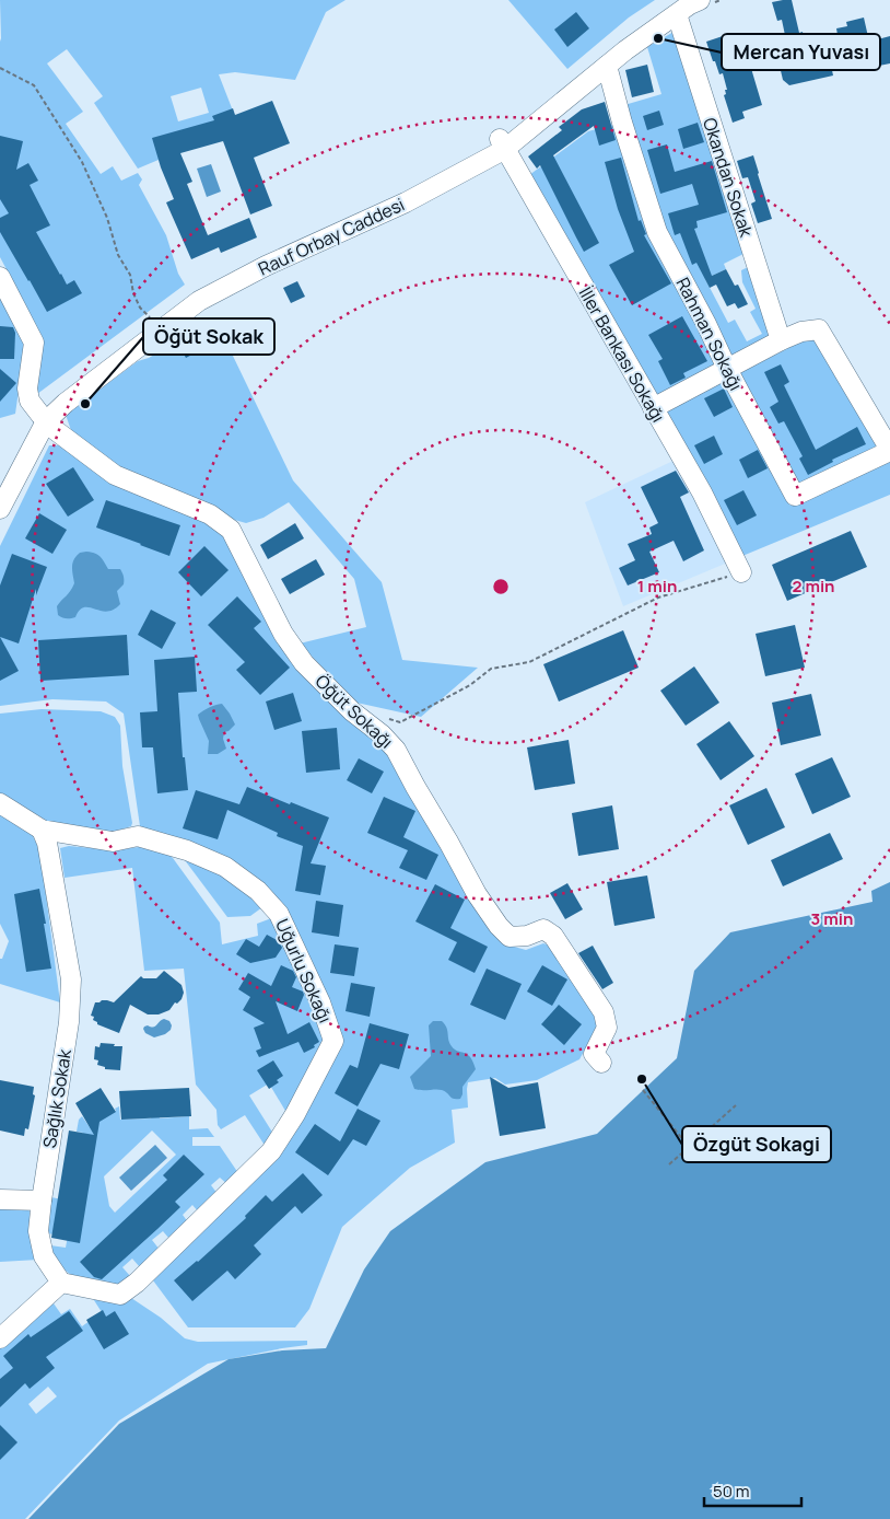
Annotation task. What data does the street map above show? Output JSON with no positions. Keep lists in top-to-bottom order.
{
  "streets": {
    "street": [
      "Okandan Sokak",
      "Rauf Orbay Caddesi",
      "Rahman Sokağı",
      "İller Bankası Sokağı",
      "Öğüt Sokağı",
      "Uğurlu Sokağı",
      "Sağlık Sokak"
    ]
  },
  "crossings": [
    ["Okandan Sokak", "Rauf Orbay Caddesi"],
    ["Rauf Orbay Caddesi", "Rahman Sokağı"],
    ["Rauf Orbay Caddesi", "İller Bankası Sokağı"],
    ["Rauf Orbay Caddesi", "Öğüt Sokağı"],
    ["Uğurlu Sokağı", "Sağlık Sokak"]
  ],
  "places": ["Mercan Yuvası", "Öğüt Sokak", "Özgüt Sokagi"],
  "scale_bar": "50 m",
  "rings": ["1 min", "2 min", "3 min"]
}
